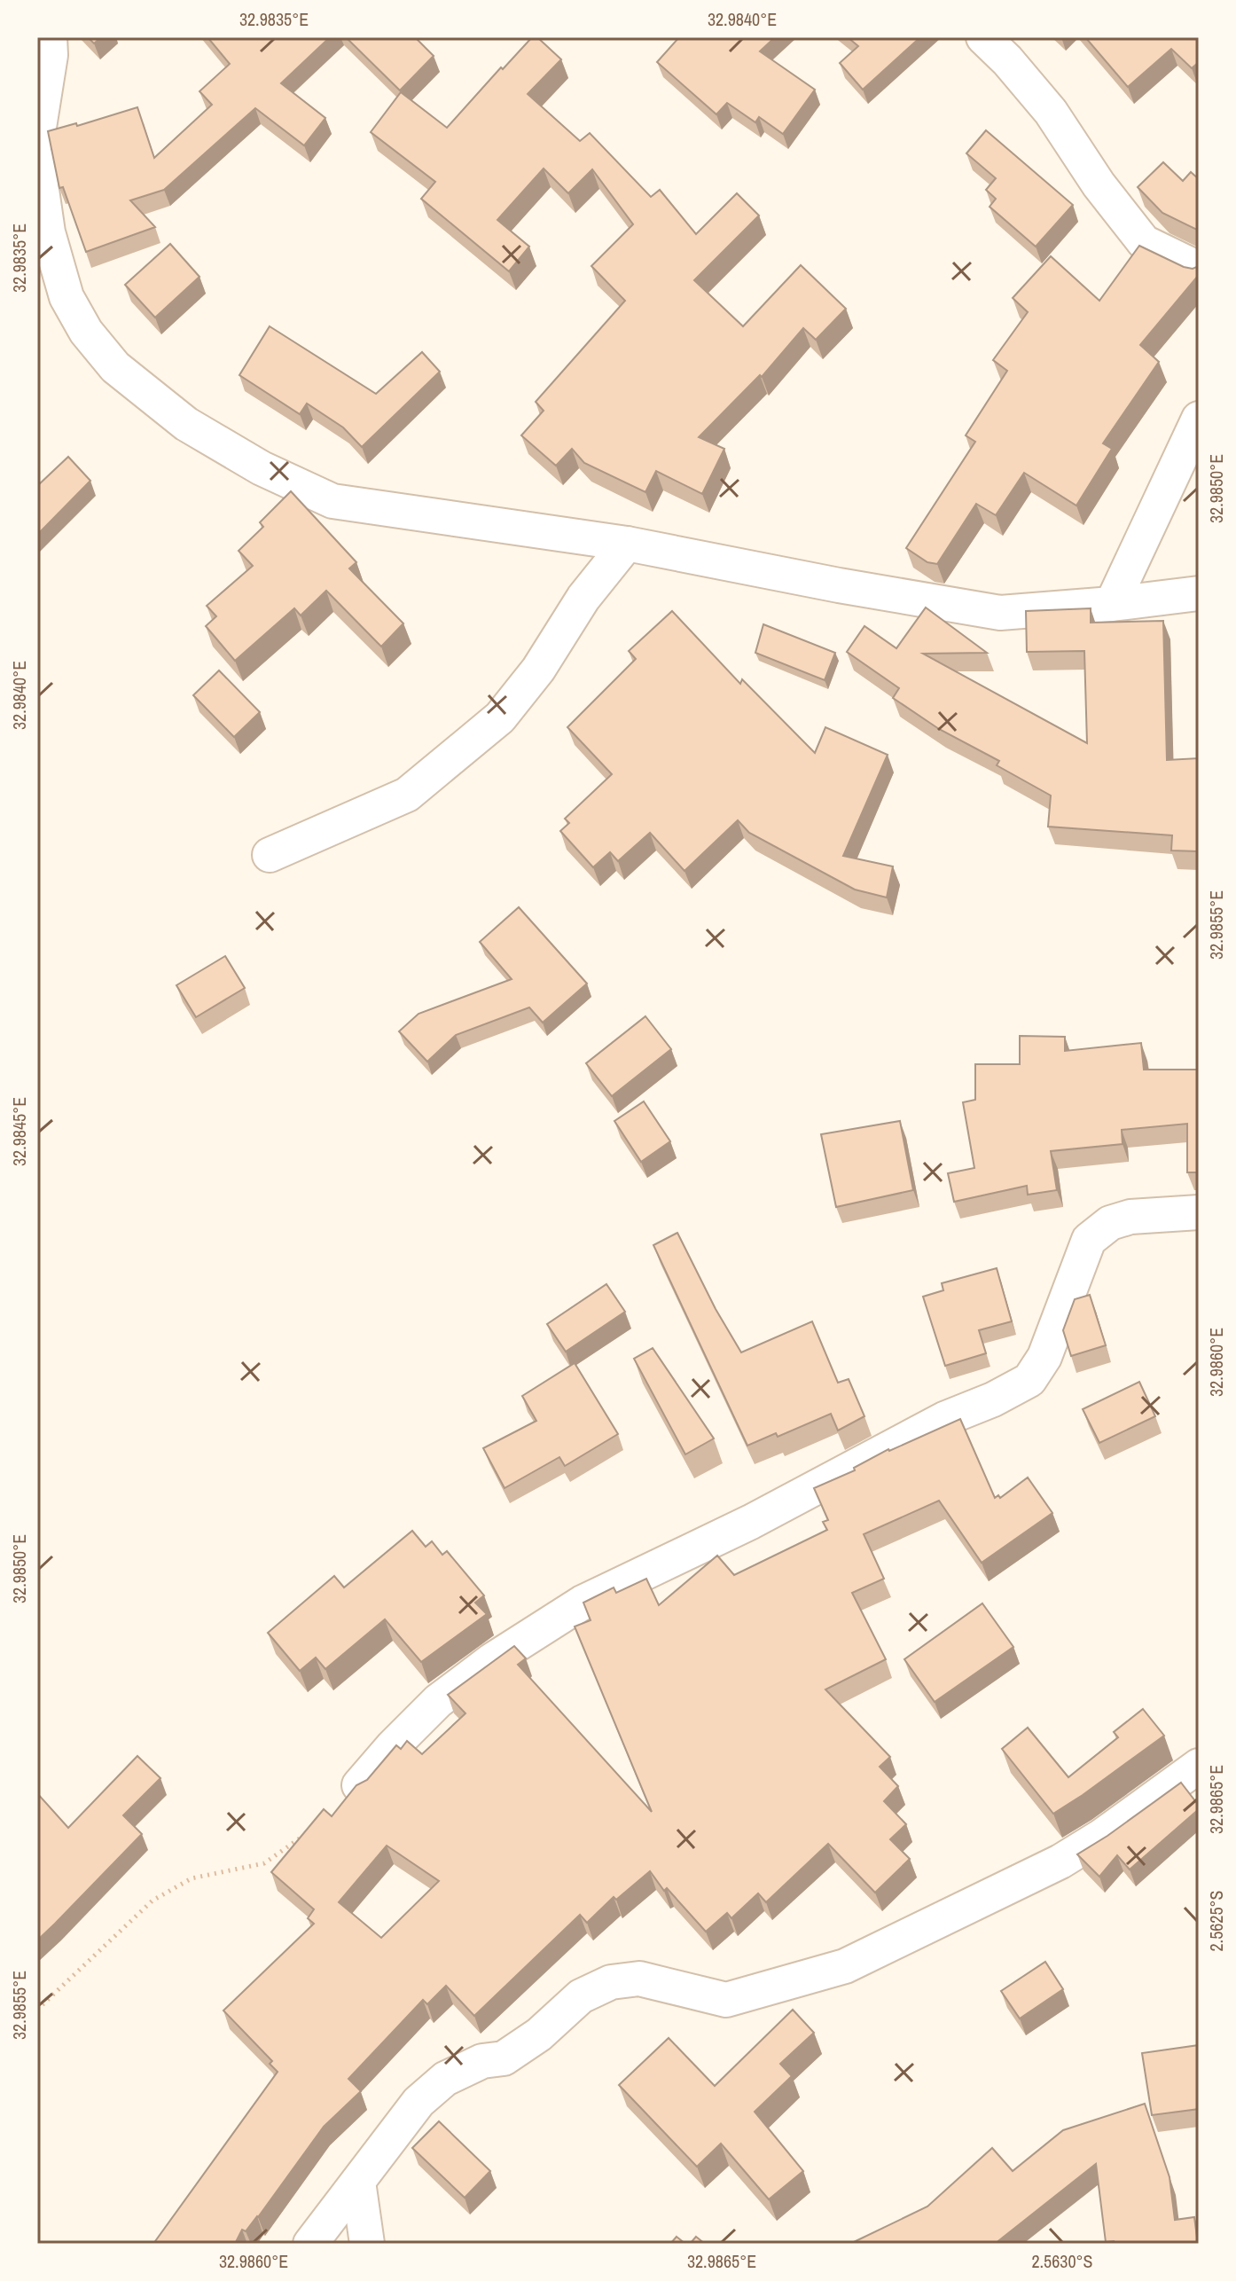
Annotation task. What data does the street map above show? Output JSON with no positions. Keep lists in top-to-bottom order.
{
  "coordinates": [
    "32.9835°E",
    "32.9840°E",
    "32.9850°E",
    "32.9855°E",
    "32.9845°E",
    "32.9860°E",
    "32.9865°E",
    "2.5625°S",
    "2.5630°S"
  ]
}
